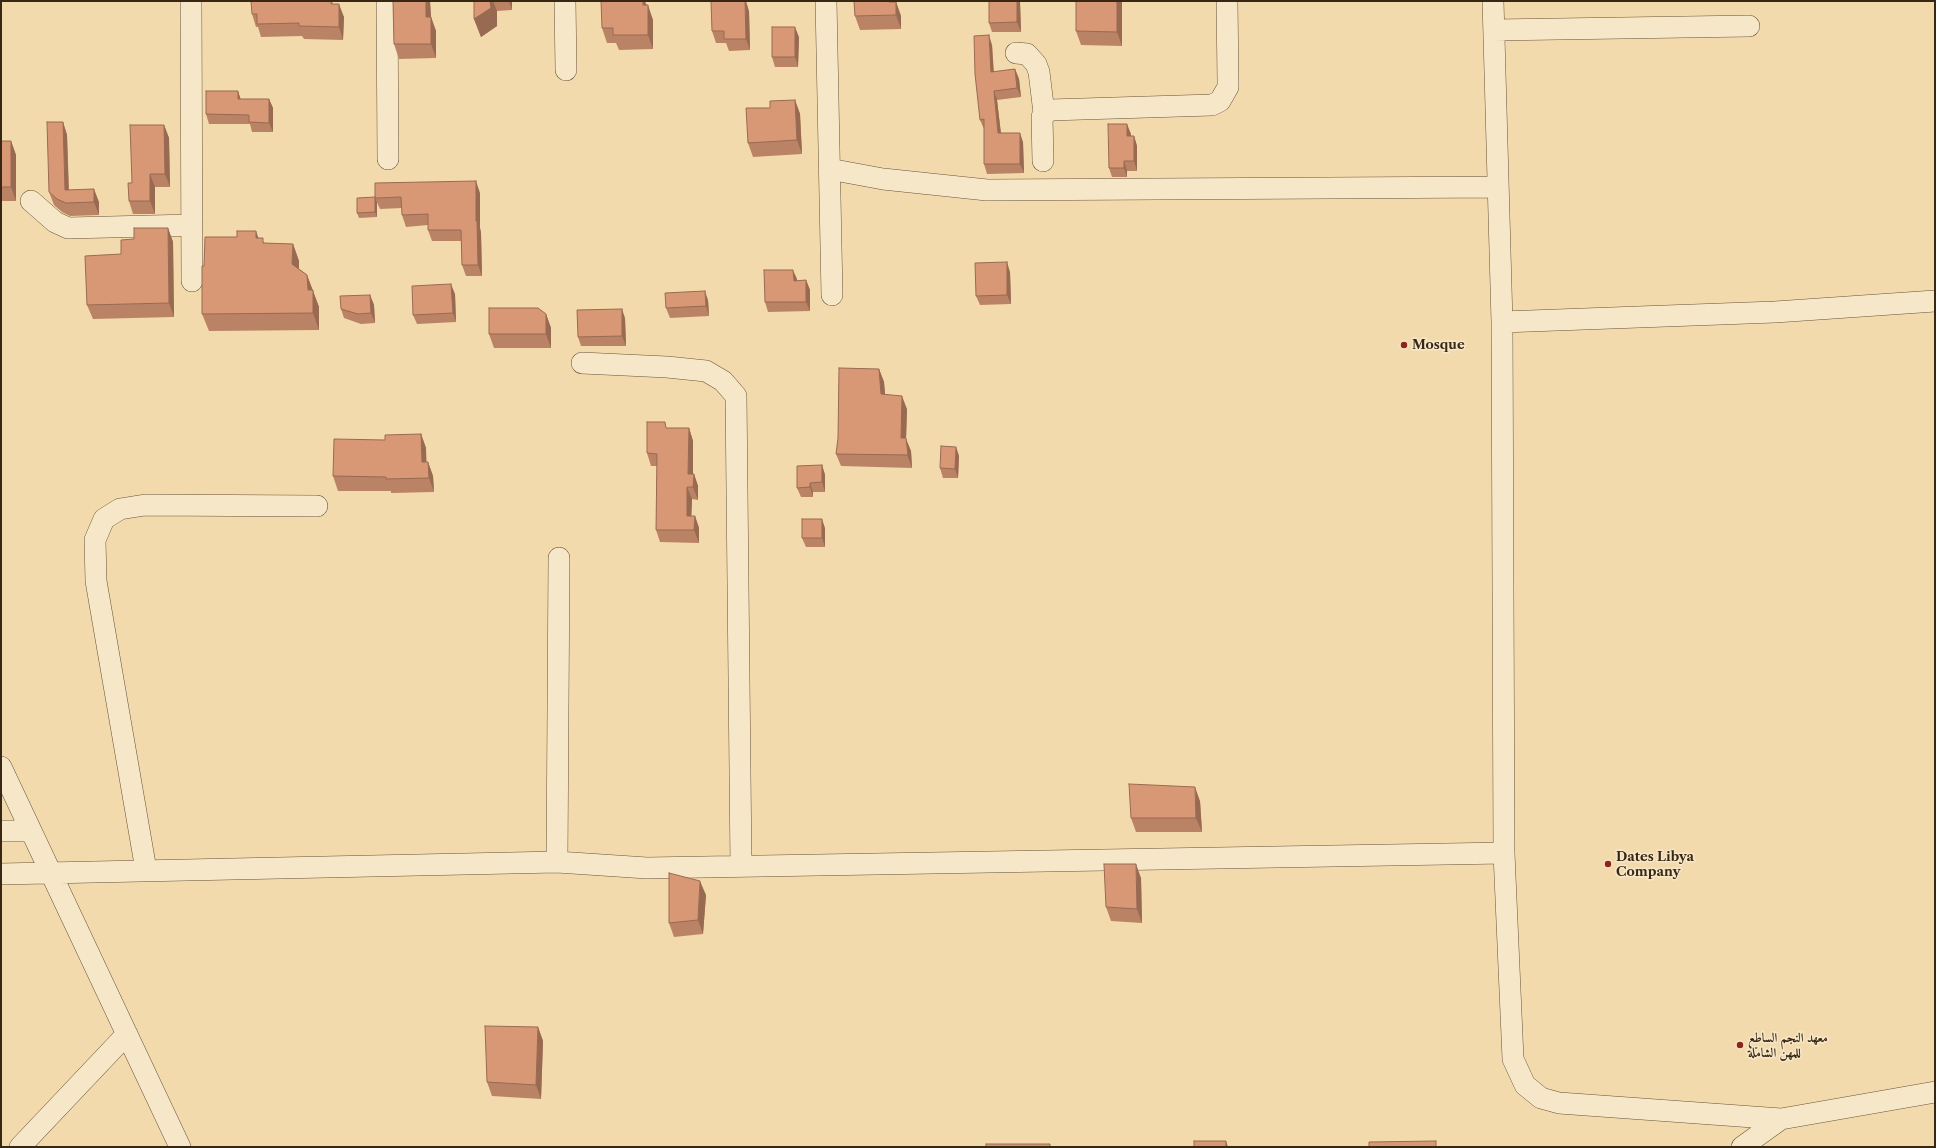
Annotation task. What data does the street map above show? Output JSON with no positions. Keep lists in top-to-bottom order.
{
  "places": ["Mosque", "Dates Libya Company", "معهد النجم الساطع للمهن الشاملة"]
}
